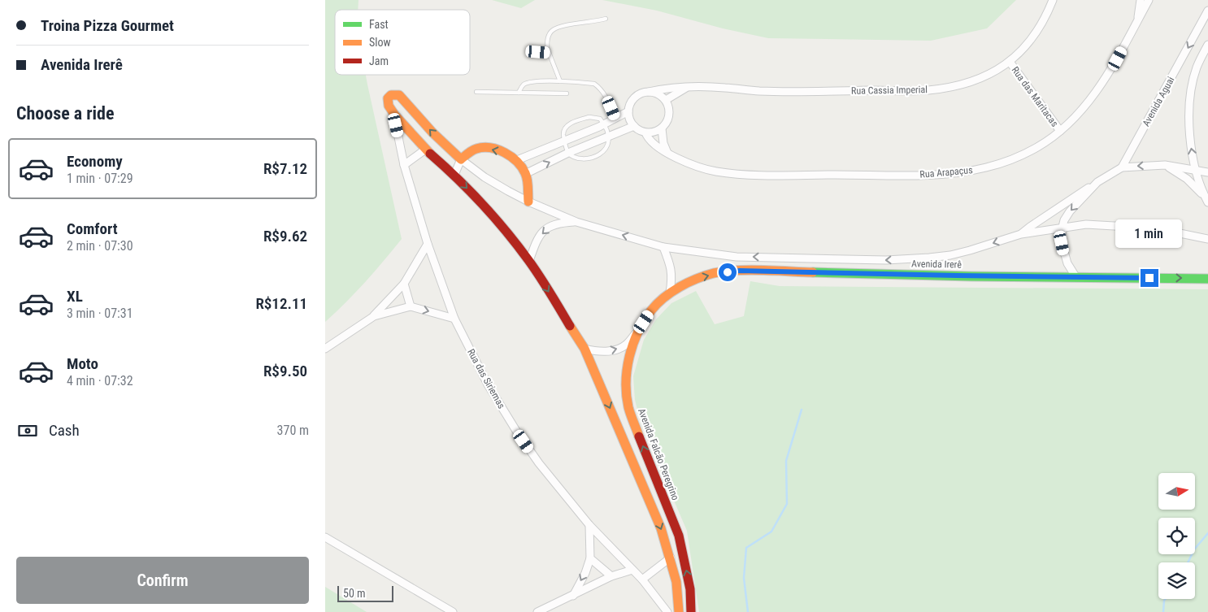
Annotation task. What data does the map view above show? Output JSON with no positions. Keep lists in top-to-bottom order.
{
  "streets": {
    "street": [
      "Rua Cassia Imperial",
      "Rua das Maritacas",
      "Avenida Aguai",
      "Rua Arapaçus",
      "Avenida Irerê",
      "Rua das Siriemas",
      "Avenida Falcão Peregrino"
    ]
  },
  "crossings": [
    ["Rua Cassia Imperial", "Rua das Maritacas"],
    ["Rua Cassia Imperial", "Rua Arapaçus"],
    ["Rua das Maritacas", "Rua Arapaçus"],
    ["Avenida Irerê", "Avenida Falcão Peregrino"]
  ],
  "one_way": ["Avenida Aguai"],
  "legend": ["Fast", "Slow", "Jam"],
  "scale_bar": "50 m",
  "north": "right",
  "page": {
    "banner": ["Troina Pizza Gourmet", "Avenida Irerê"],
    "heading": "Choose a ride",
    "list": [
      {
        "name": "Economy",
        "note": "1 min · 07:29",
        "value": "R$7.12"
      },
      {
        "name": "Comfort",
        "note": "2 min · 07:30",
        "value": "R$9.62"
      },
      {
        "name": "XL",
        "note": "3 min · 07:31",
        "value": "R$12.11"
      },
      {
        "name": "Moto",
        "note": "4 min · 07:32",
        "value": "R$9.50"
      }
    ],
    "bubble": "1 min",
    "pay": ["Cash", "370 m"],
    "buttons": "Confirm",
    "scale": "50 m"
  }
}
